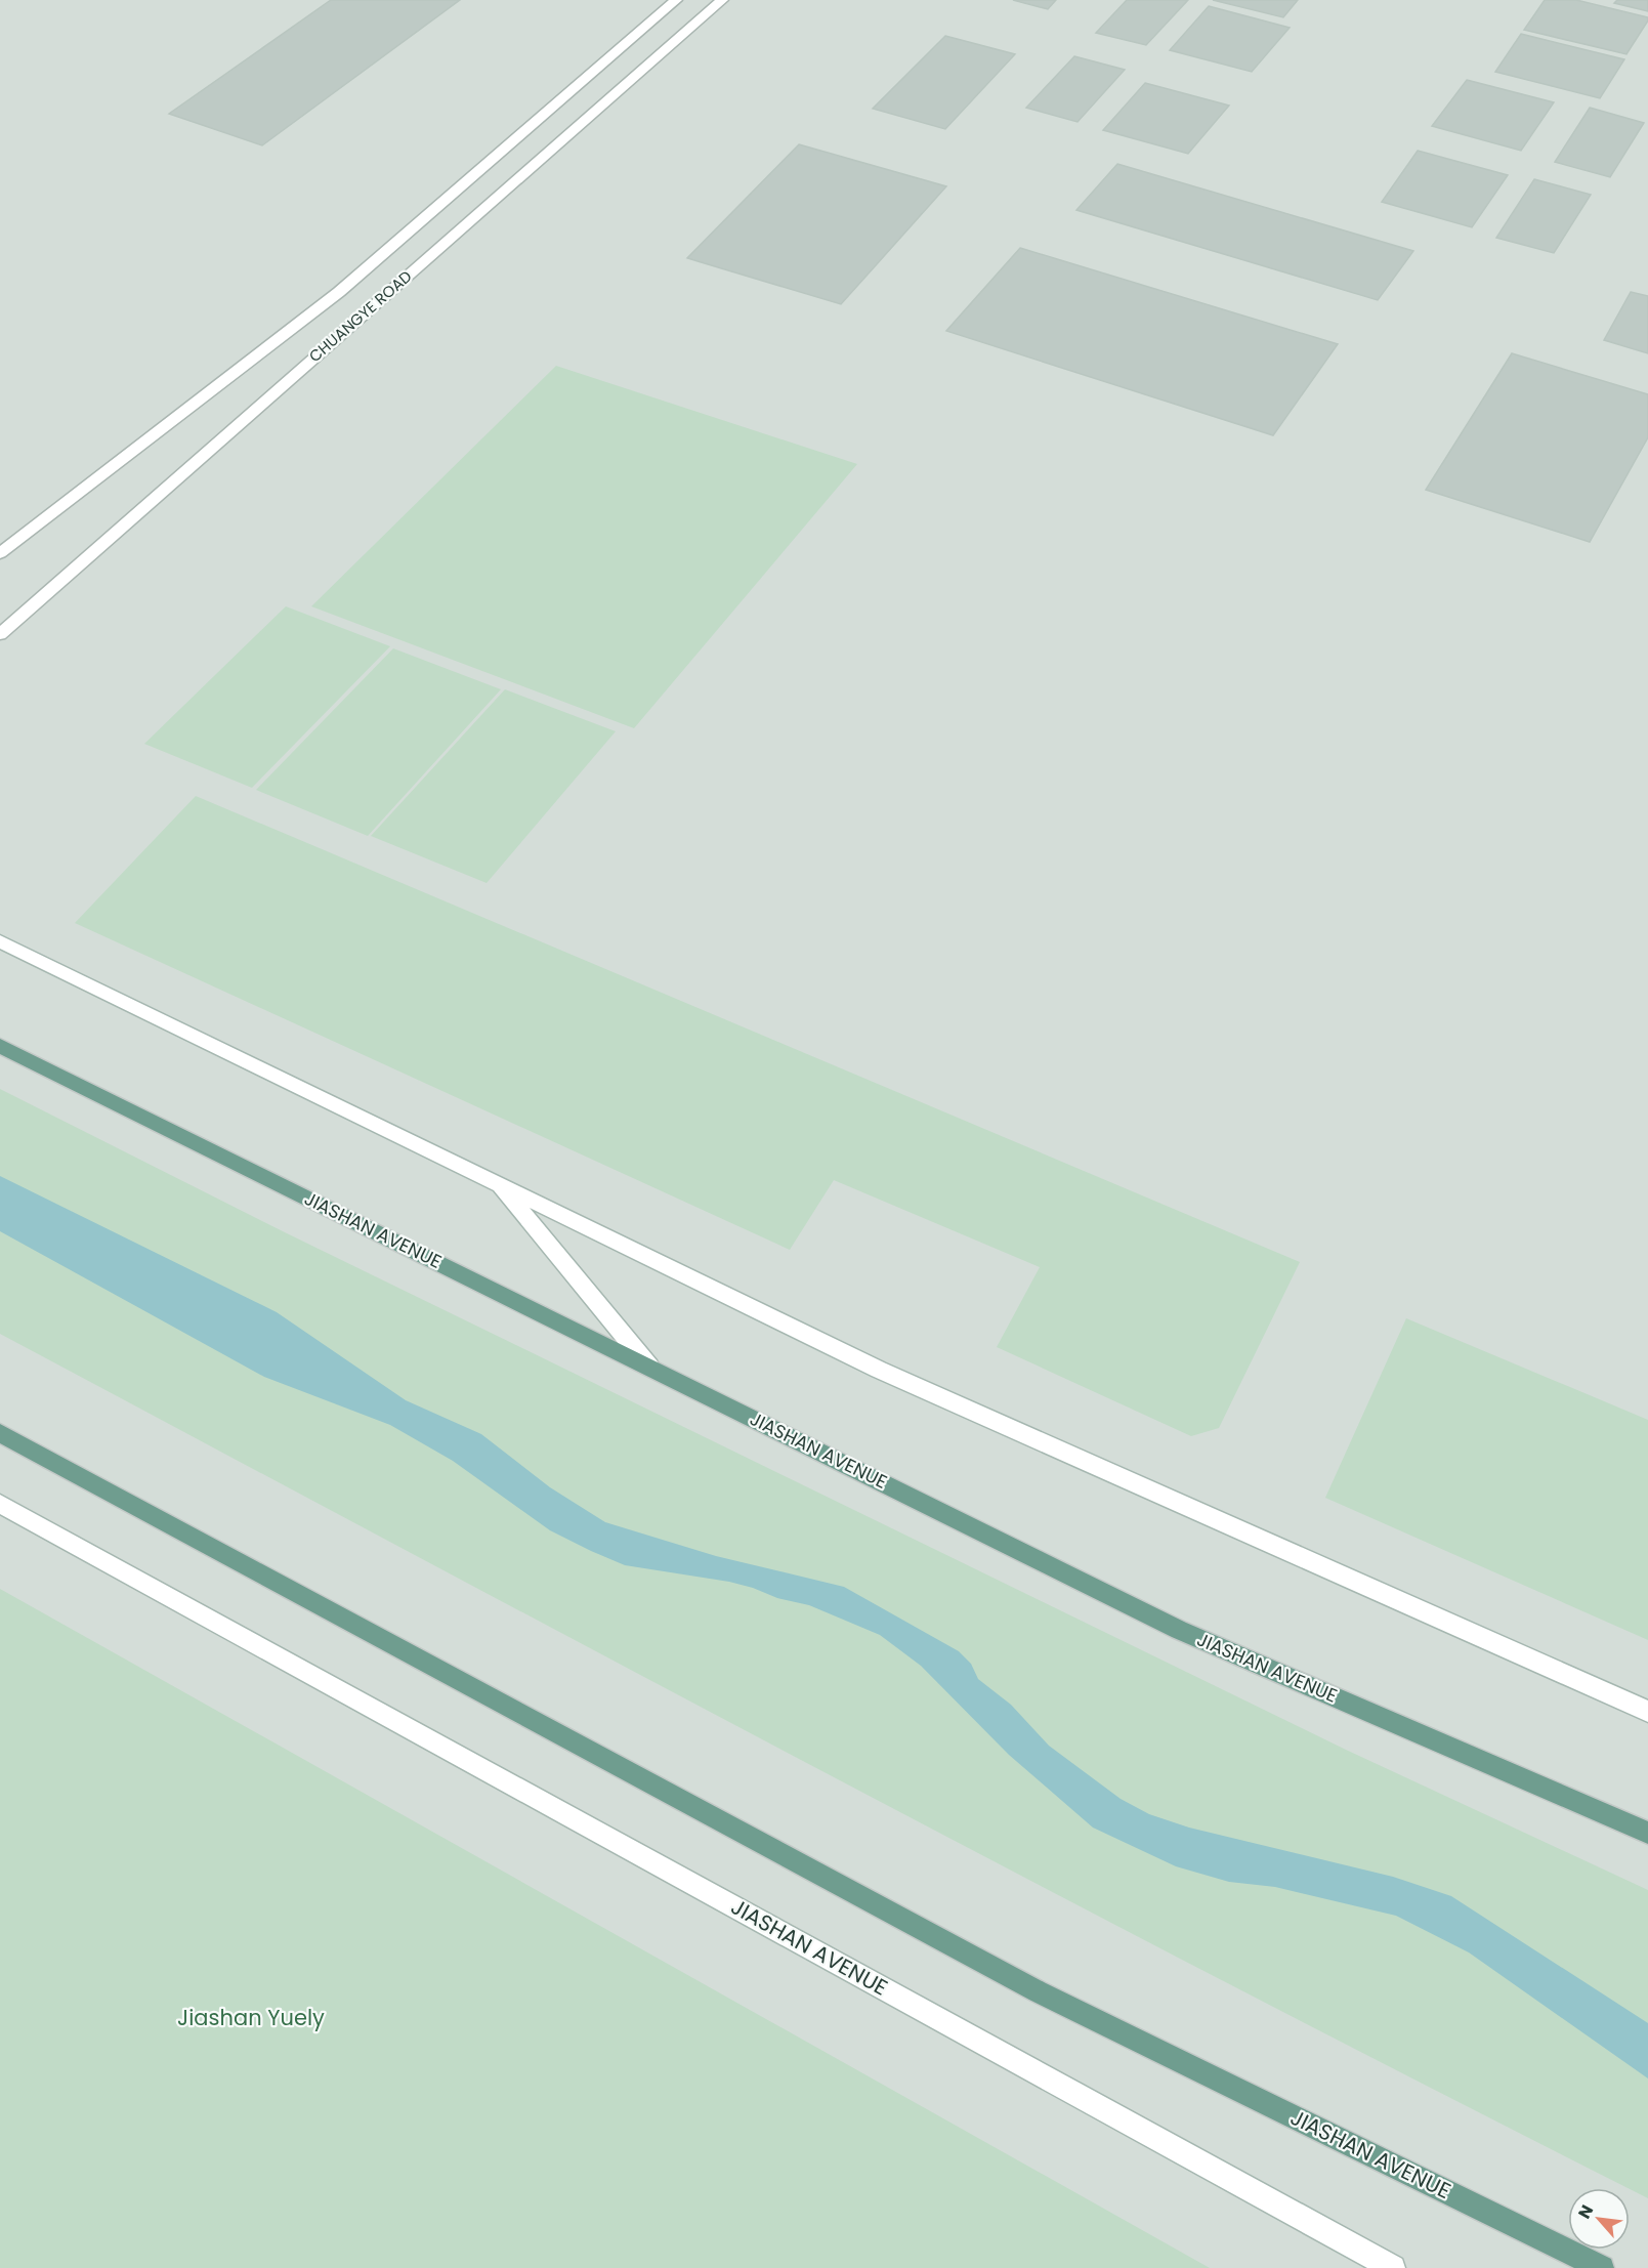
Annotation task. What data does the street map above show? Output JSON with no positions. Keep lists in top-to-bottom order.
{
  "streets": {
    "main road": ["CHUANGYE ROAD", "JIASHAN AVENUE"]
  },
  "parks": ["Jiashan Yuely"],
  "north": "top left"
}
